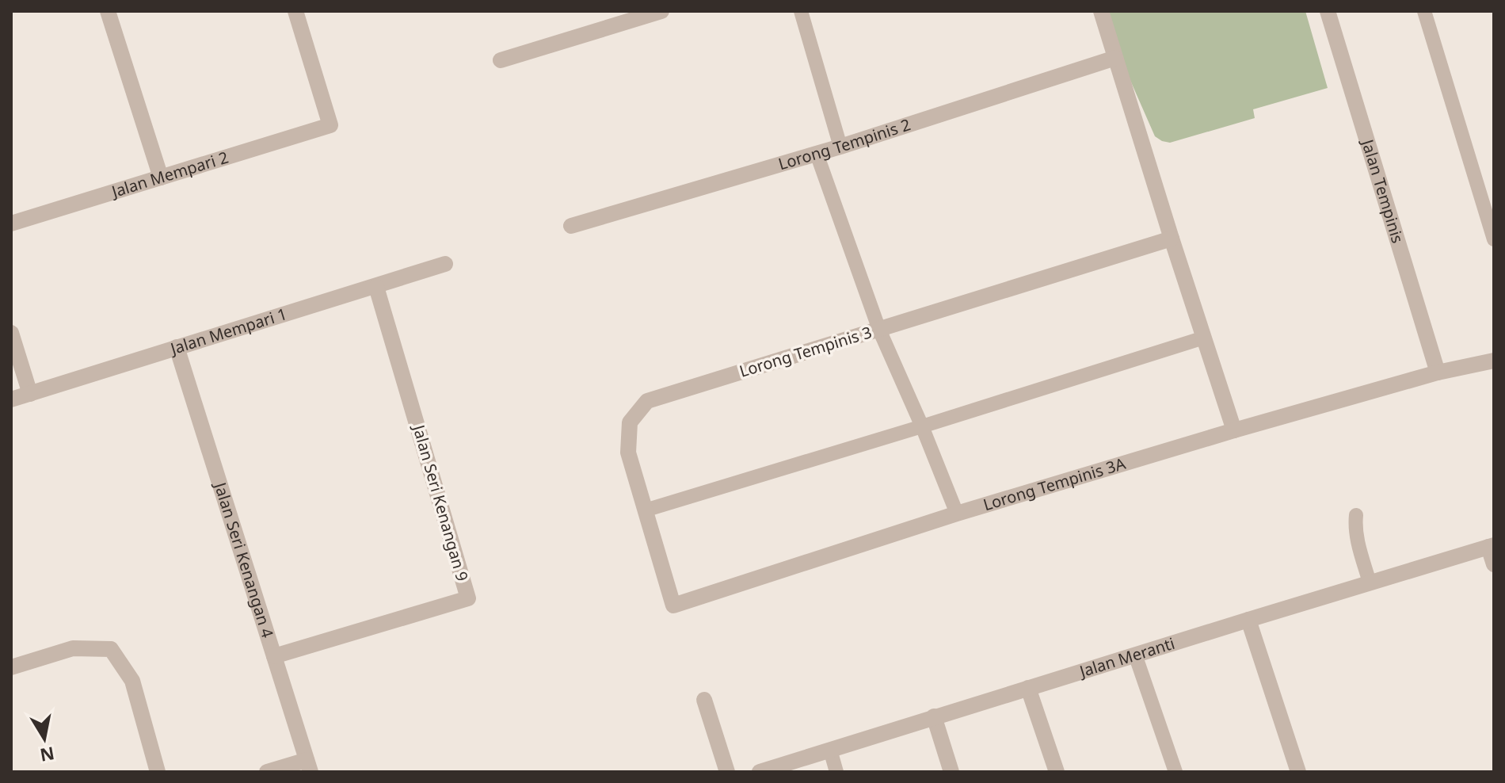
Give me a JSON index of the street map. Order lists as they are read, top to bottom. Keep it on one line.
{"streets":{"street":["Lorong Tempinis 2","Jalan Mempari 2","Jalan Tempinis","Jalan Mempari 1","Lorong Tempinis 3","Lorong Tempinis 3A","Jalan Seri Kenangan 9","Jalan Seri Kenangan 4","Jalan Meranti"]},"crossings":[["Jalan Tempinis","Lorong Tempinis 3A"],["Jalan Mempari 1","Jalan Seri Kenangan 9"],["Jalan Mempari 1","Jalan Seri Kenangan 4"],["Lorong Tempinis 3","Lorong Tempinis 3A"],["Jalan Seri Kenangan 9","Jalan Seri Kenangan 4"]],"north":"bottom"}
